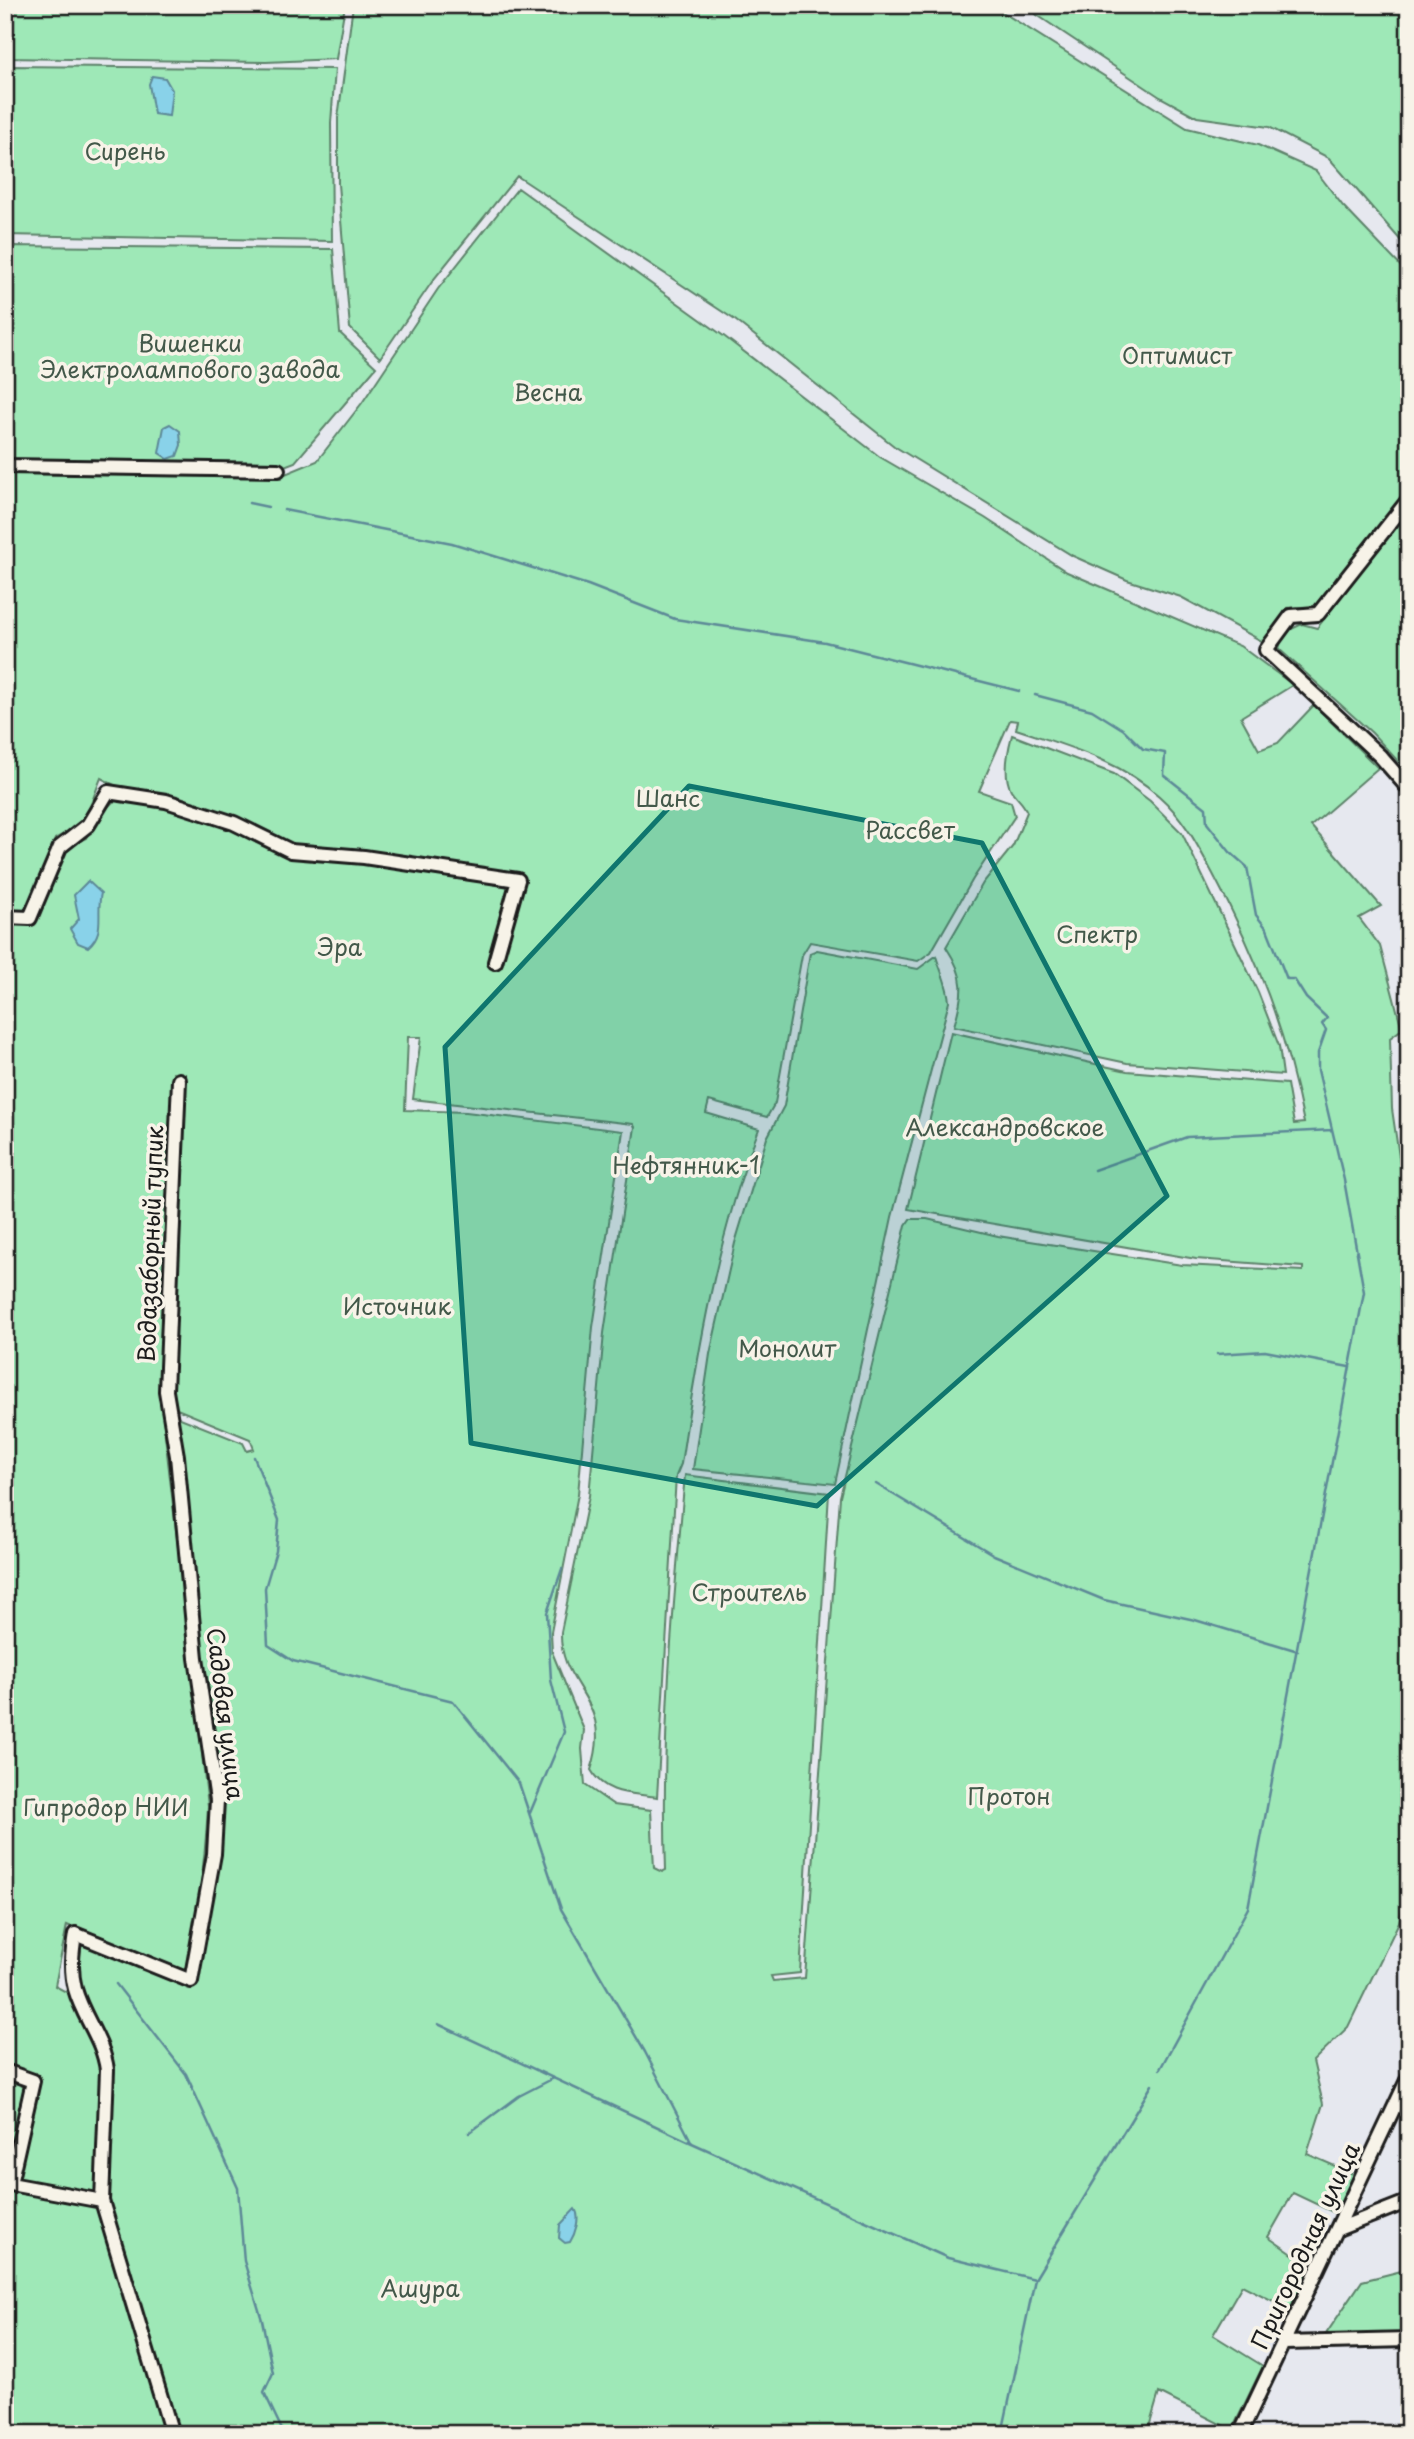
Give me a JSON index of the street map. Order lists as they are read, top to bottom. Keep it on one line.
{"streets":{"street":["Водазаборный тупик","Садовая улица","Пригородная улица"]},"crossings":[["Водазаборный тупик","Садовая улица"]],"parks":["Сирень","Вишенки Электролампового завода","Оптимист","Весна","Шанс","Рассвет","Спектр","Эра","Александровское","Нефтянник-1","Источник","Монолит","Строитель","Протон","Гипродор НИИ","Ашура"]}
